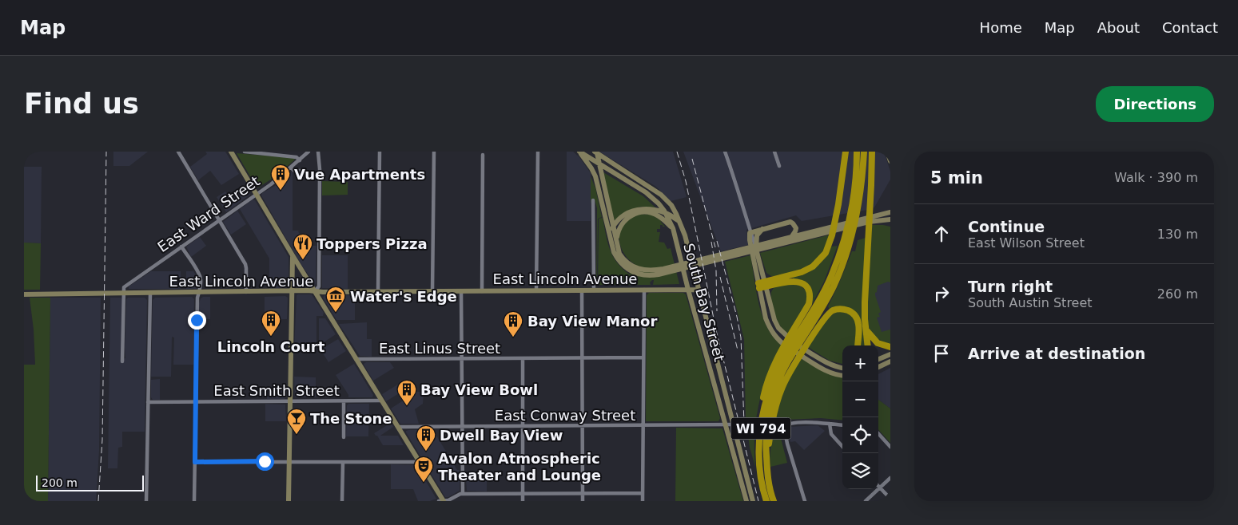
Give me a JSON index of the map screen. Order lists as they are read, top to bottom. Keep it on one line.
{"streets":{"highway":["WI 794"],"main road":["East Lincoln Avenue","South Bay Street"],"street":["East Ward Street","East Linus Street","East Smith Street","East Conway Street"]},"crossings":[["East Ward Street","East Lincoln Avenue"],["East Lincoln Avenue","South Bay Street"],["South Bay Street","East Conway Street"]],"places":{"building":["Vue Apartments","Lincoln Court","Bay View Manor","Bay View Bowl","Dwell Bay View"],"restaurant":["Toppers Pizza"],"museum":["Water's Edge"],"bar":["The Stone"],"theatre":["Avalon Atmospheric Theater and Lounge"]},"scale_bar":"200 m","page":{"header":"Map","nav":["Home","Map","About","Contact"],"buttons":"Directions","title":"Find us","heading":["5 min","Walk · 390 m"],"list":[["Continue","East Wilson Street","130 m"],["Turn right","South Austin Street","260 m"],"Arrive at destination"],"map_buttons":["+","−"],"scale":"200 m"}}
